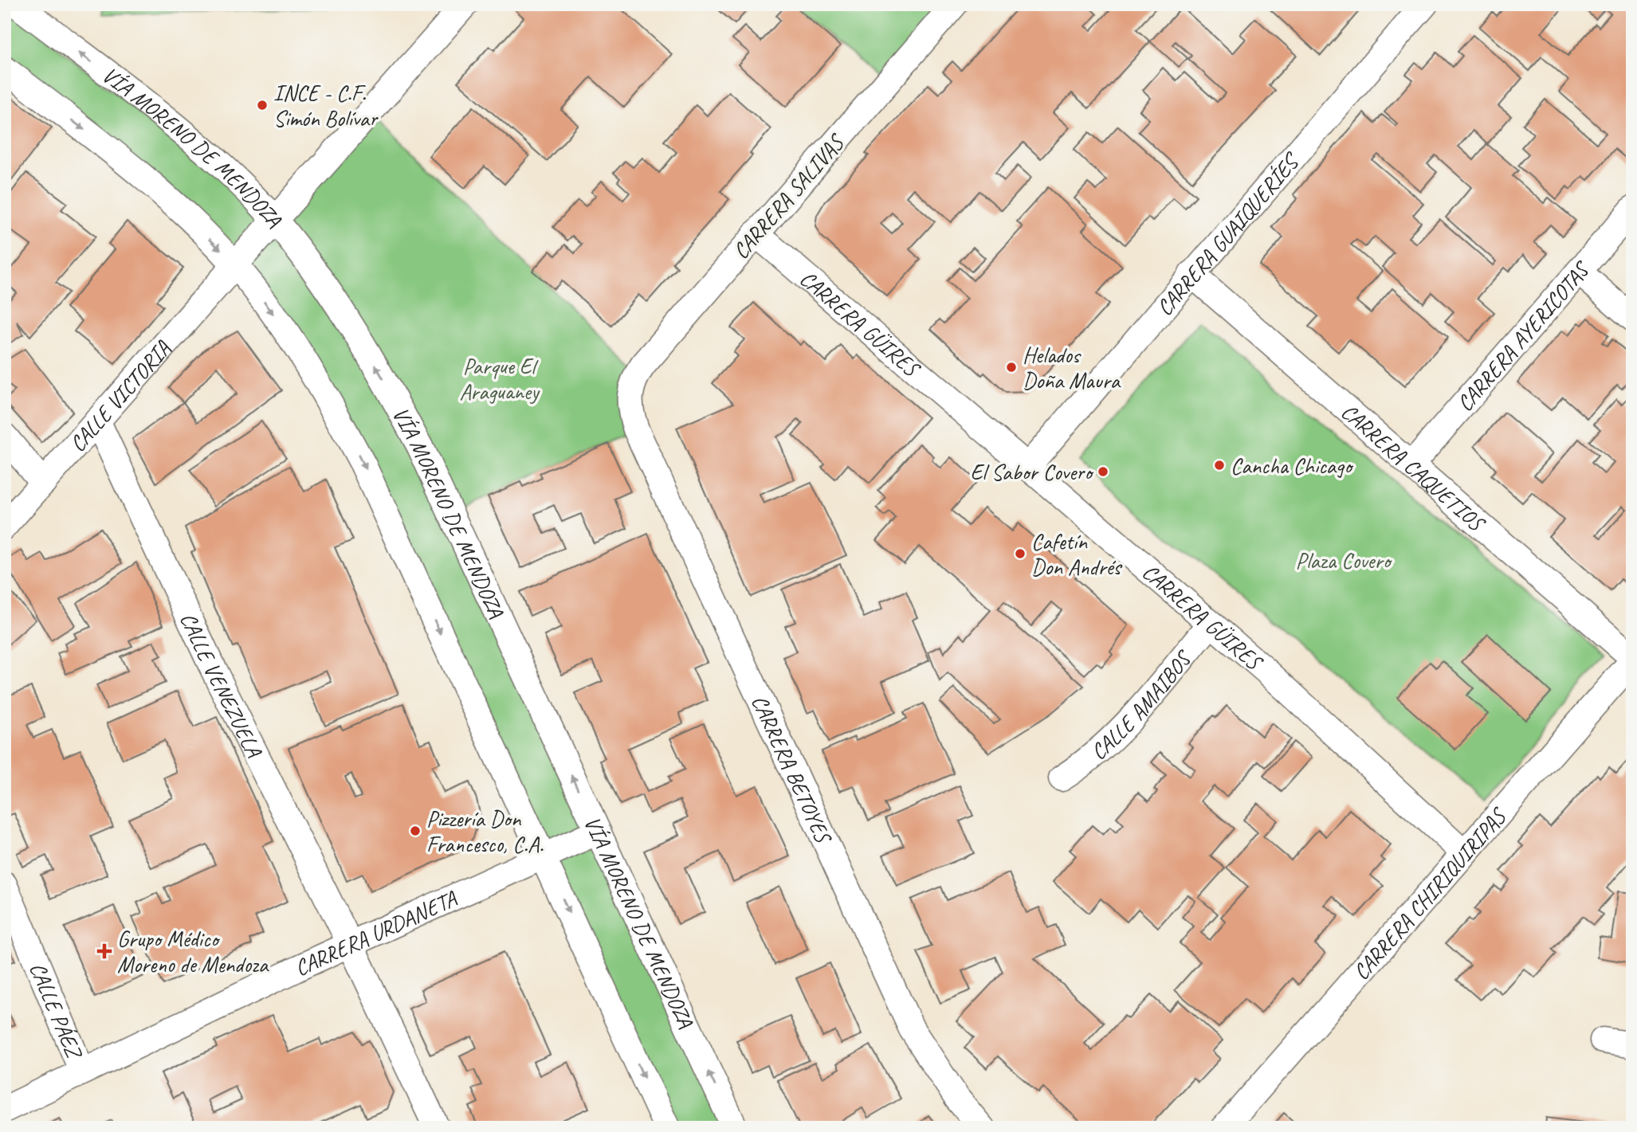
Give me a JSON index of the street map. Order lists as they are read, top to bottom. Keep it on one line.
{"streets":{"street":["VÍA MORENO DE MENDOZA","CARRERA SALIVAS","CARRERA GUAIQUERÍES","CARRERA GÜIRES","CARRERA AYERICOTAS","CALLE VICTORIA","CARRERA CAQUETIOS","CALLE VENEZUELA","CALLE AMAIBOS","CARRERA BETOYES","CARRERA CHIRIQUIRIPAS","CARRERA URDANETA","CALLE PÁEZ"]},"crossings":[["VÍA MORENO DE MENDOZA","CARRERA URDANETA"],["CARRERA SALIVAS","CARRERA GÜIRES"],["CARRERA SALIVAS","CARRERA BETOYES"],["CARRERA GUAIQUERÍES","CARRERA GÜIRES"],["CARRERA GUAIQUERÍES","CARRERA CAQUETIOS"],["CARRERA GÜIRES","CALLE AMAIBOS"],["CARRERA GÜIRES","CARRERA CHIRIQUIRIPAS"],["CARRERA AYERICOTAS","CARRERA CAQUETIOS"],["CALLE VICTORIA","CALLE VENEZUELA"],["CARRERA CAQUETIOS","CARRERA CHIRIQUIRIPAS"],["CALLE VENEZUELA","CARRERA URDANETA"],["CARRERA URDANETA","CALLE PÁEZ"]],"parks":["Parque El Araguaney","Plaza Covero"],"places":{"other":["INCE - C.F. Simón Bolívar","Helados Doña Maura","Cancha Chicago","El Sabor Covero","Cafetín Don Andrés","Pizzería Don Francesco, C.A."],"health":["Grupo Médico Moreno de Mendoza"]}}
